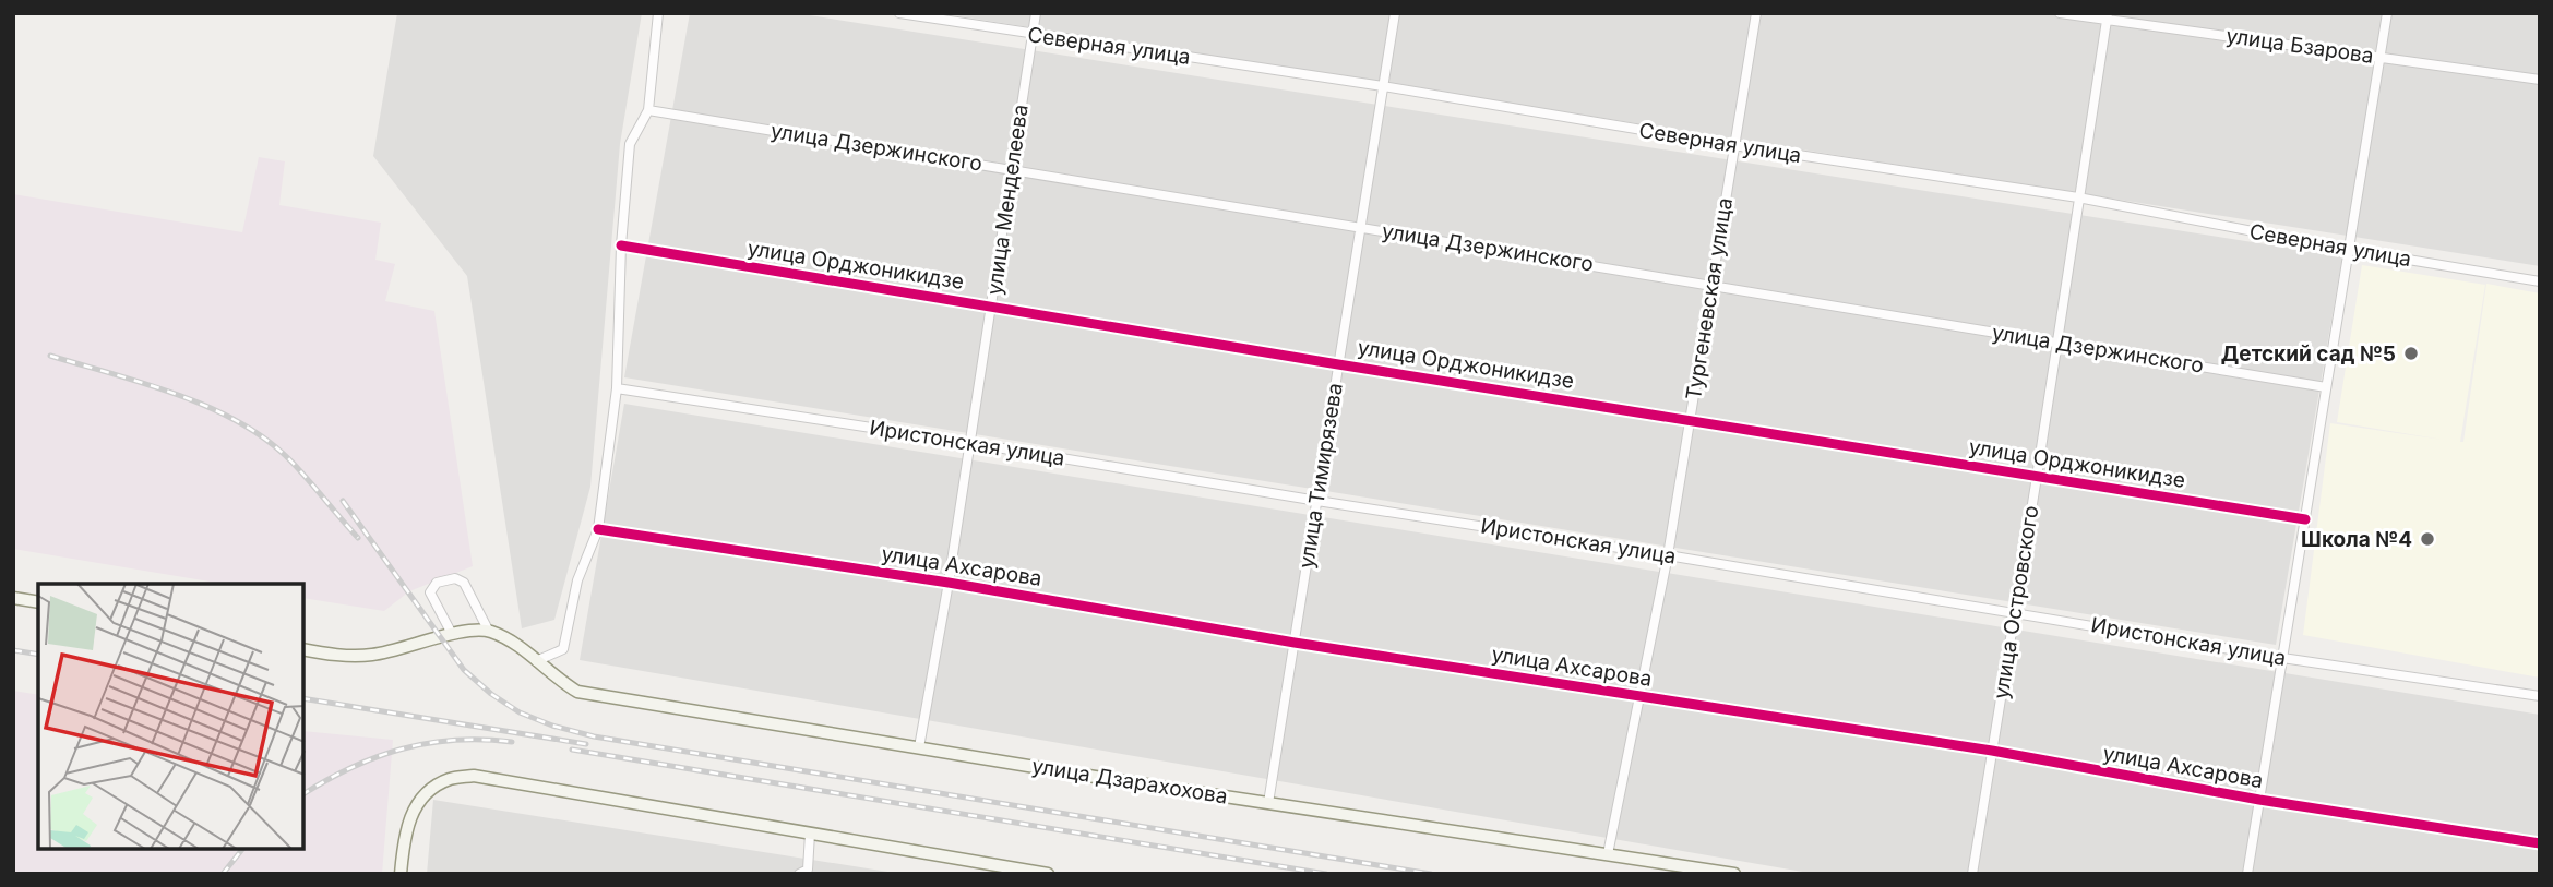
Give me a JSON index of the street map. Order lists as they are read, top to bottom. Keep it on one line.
{"streets":{"street":["Северная улица","улица Бзарова","улица Дзержинского","улица Менделеева","улица Орджоникидзе","Тургеневская улица","Иристонская улица","улица Тимирязева","улица Ахсарова","улица Островского","улица Дзарахохова"]},"crossings":[["Северная улица","улица Менделеева"],["Северная улица","Тургеневская улица"],["Северная улица","улица Тимирязева"],["Северная улица","улица Островского"],["улица Бзарова","улица Островского"],["улица Дзержинского","улица Менделеева"],["улица Дзержинского","Тургеневская улица"],["улица Дзержинского","улица Тимирязева"],["улица Дзержинского","улица Островского"],["улица Менделеева","улица Орджоникидзе"],["улица Менделеева","Иристонская улица"],["улица Менделеева","улица Ахсарова"],["улица Менделеева","улица Дзарахохова"],["улица Орджоникидзе","Тургеневская улица"],["улица Орджоникидзе","улица Тимирязева"],["улица Орджоникидзе","улица Островского"],["Тургеневская улица","Иристонская улица"],["Тургеневская улица","улица Ахсарова"],["Тургеневская улица","улица Дзарахохова"],["Иристонская улица","улица Тимирязева"],["Иристонская улица","улица Островского"],["улица Тимирязева","улица Ахсарова"],["улица Тимирязева","улица Дзарахохова"],["улица Ахсарова","улица Островского"]],"places":["Детский сад №5","Школа №4"]}
